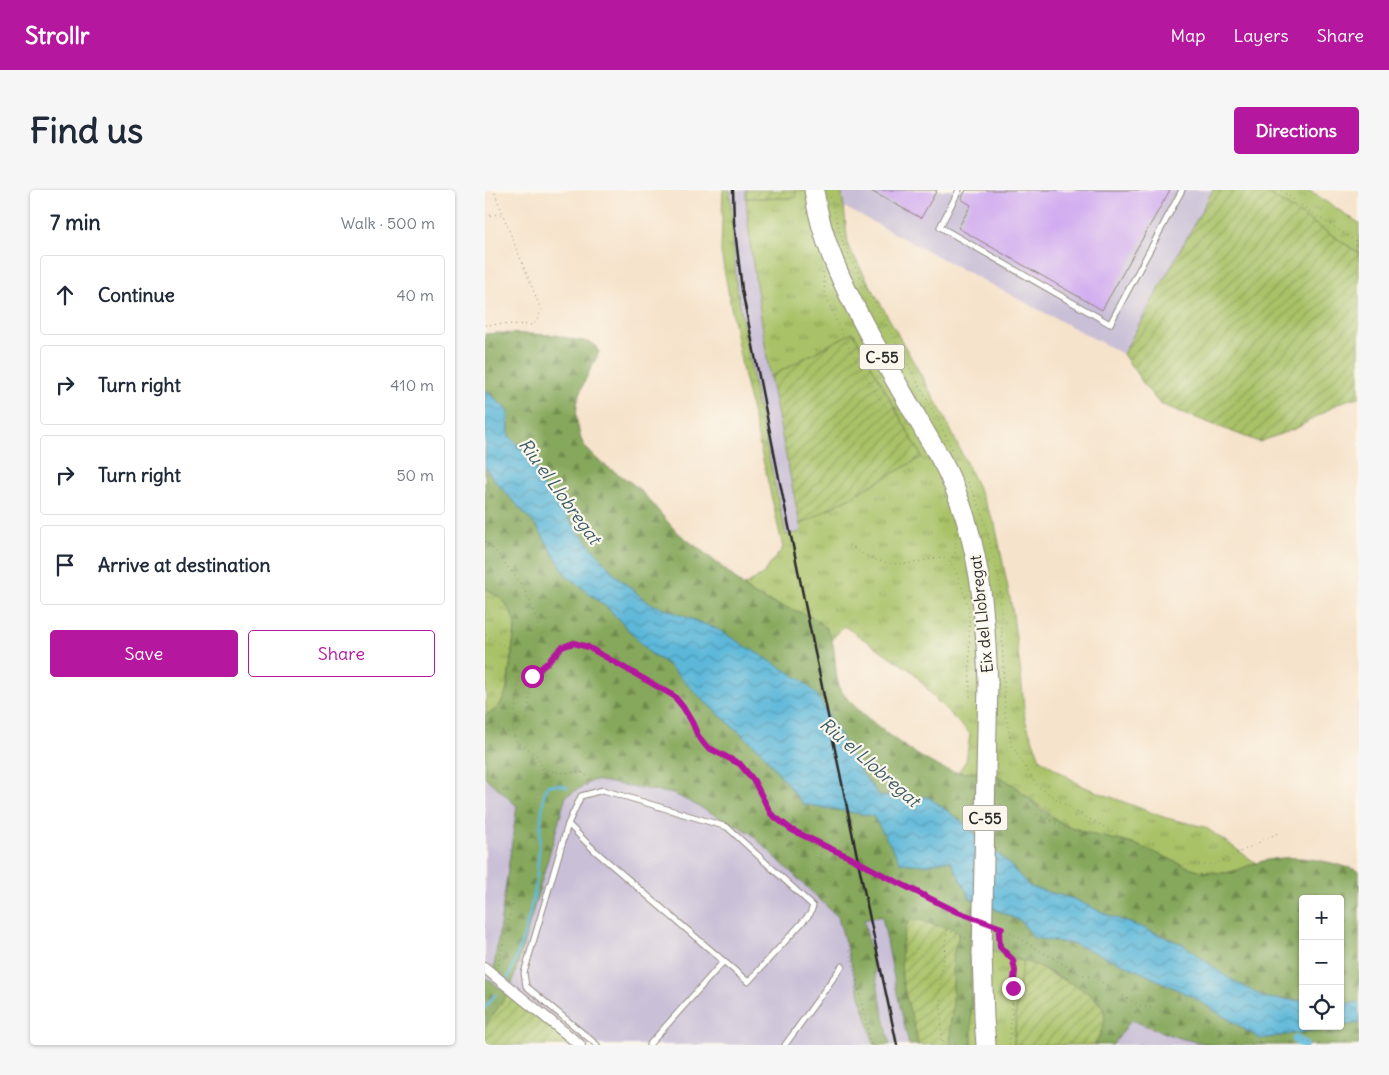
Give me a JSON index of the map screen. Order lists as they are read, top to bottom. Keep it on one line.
{"streets":{"highway":["C-55","Eix del Llobregat"]},"water":["Riu el Llobregat"],"page":{"header":"Strollr","nav":["Map","Layers","Share"],"buttons":["Directions",["Save","Share"]],"title":"Find us","heading":["7 min","Walk · 500 m"],"list":[["Continue","40 m"],["Turn right","410 m"],["Turn right","50 m"],"Arrive at destination"],"map_buttons":["+","−"]}}
